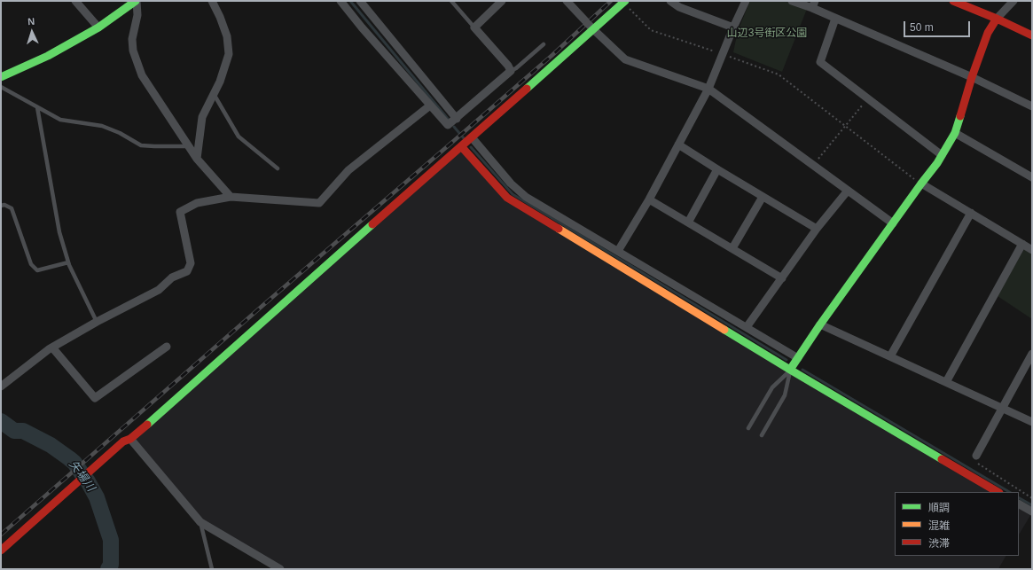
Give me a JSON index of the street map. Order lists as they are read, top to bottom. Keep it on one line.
{"water":["矢場川"],"parks":["山辺3号街区公園"],"legend":["順調","混雑","渋滞"],"scale_bar":"50 m","north":"top"}
